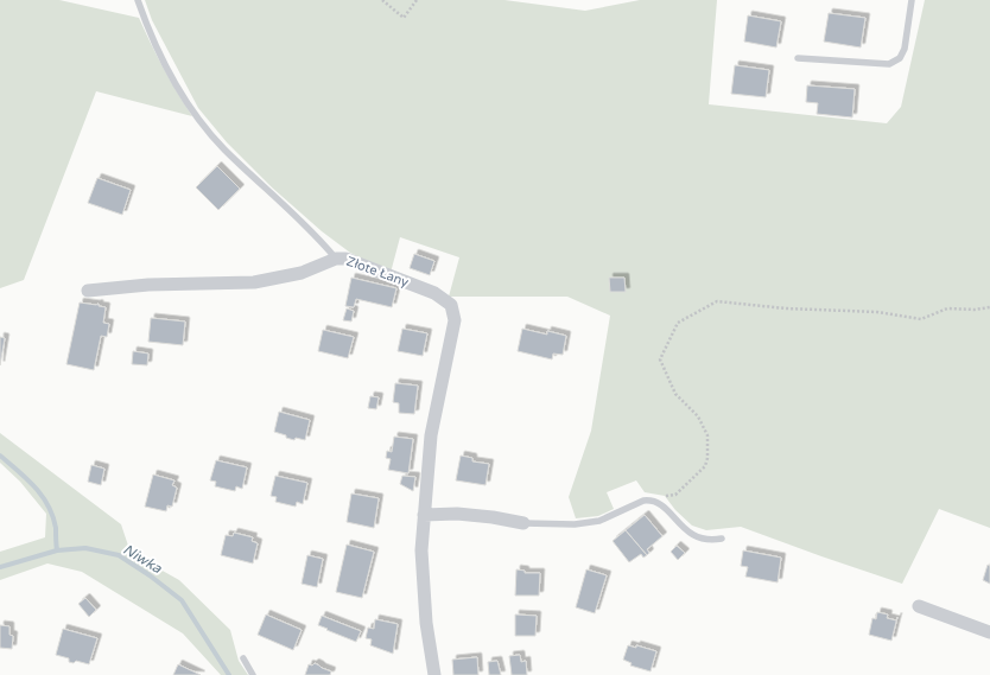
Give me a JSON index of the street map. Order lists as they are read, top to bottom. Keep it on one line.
{"streets":{"street":["Złote Łany"]},"water":["Niwka"]}
